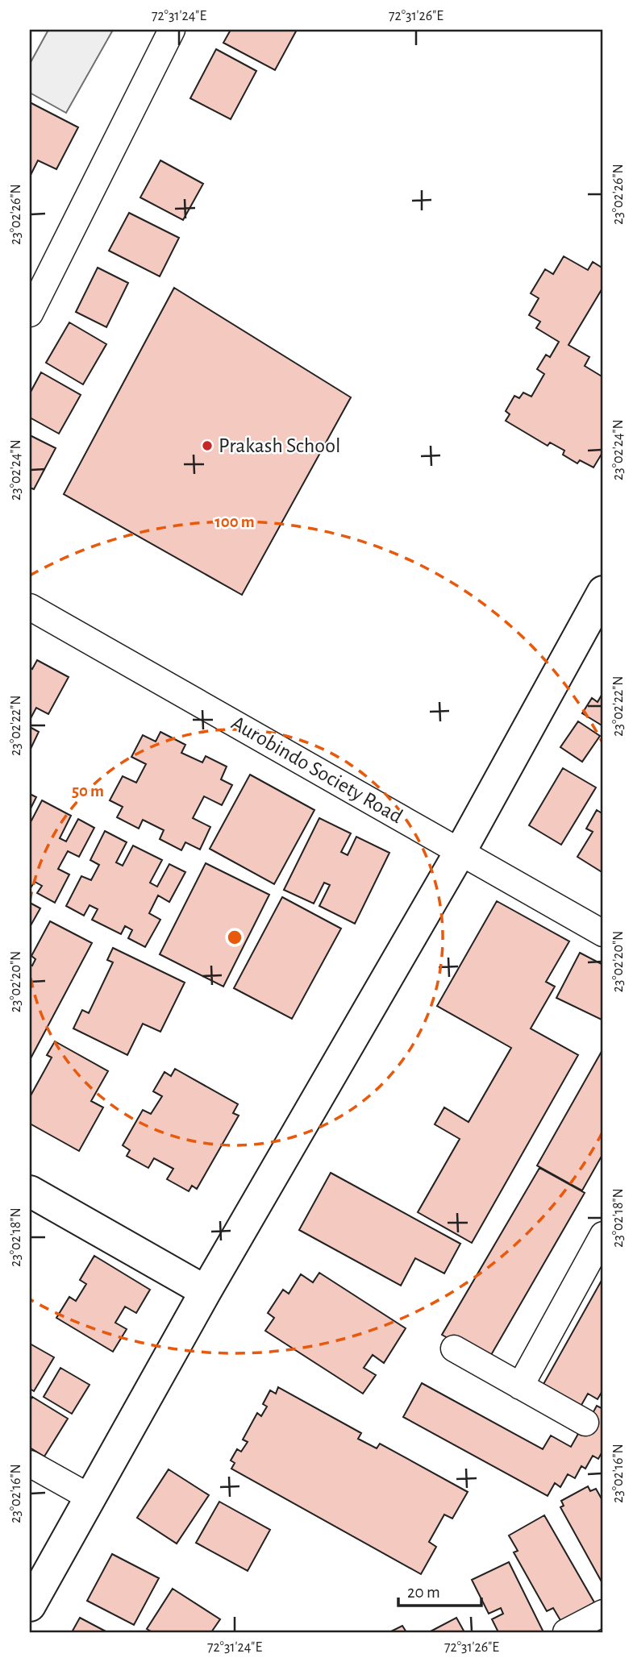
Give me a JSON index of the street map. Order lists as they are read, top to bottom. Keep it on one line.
{"streets":{"street":["Aurobindo Society Road"]},"places":["Prakash School"],"scale_bar":"20 m","coordinates":["72°31'24\"E","72°31'26\"E","23°02'26\"N","23°02'24\"N","23°02'22\"N","23°02'20\"N","23°02'18\"N","23°02'16\"N"],"rings":["100 m","50 m"]}
